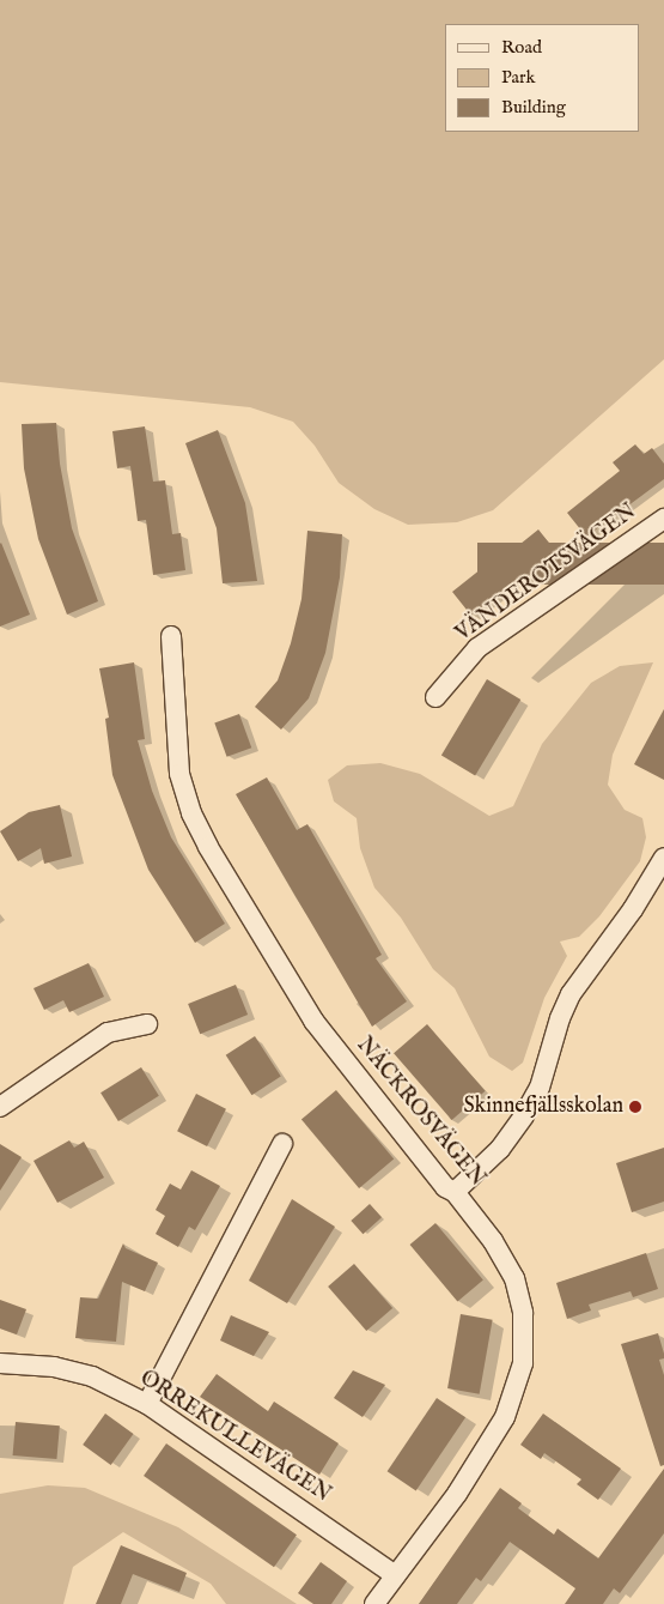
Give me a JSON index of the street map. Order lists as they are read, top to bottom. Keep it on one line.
{"streets":{"street":["VÄNDEROTSVÄGEN","NÄCKROSVÄGEN","ORREKULLEVÄGEN"]},"crossings":[["NÄCKROSVÄGEN","ORREKULLEVÄGEN"]],"places":["Skinnefjällsskolan"],"legend":["Road","Park","Building"]}
